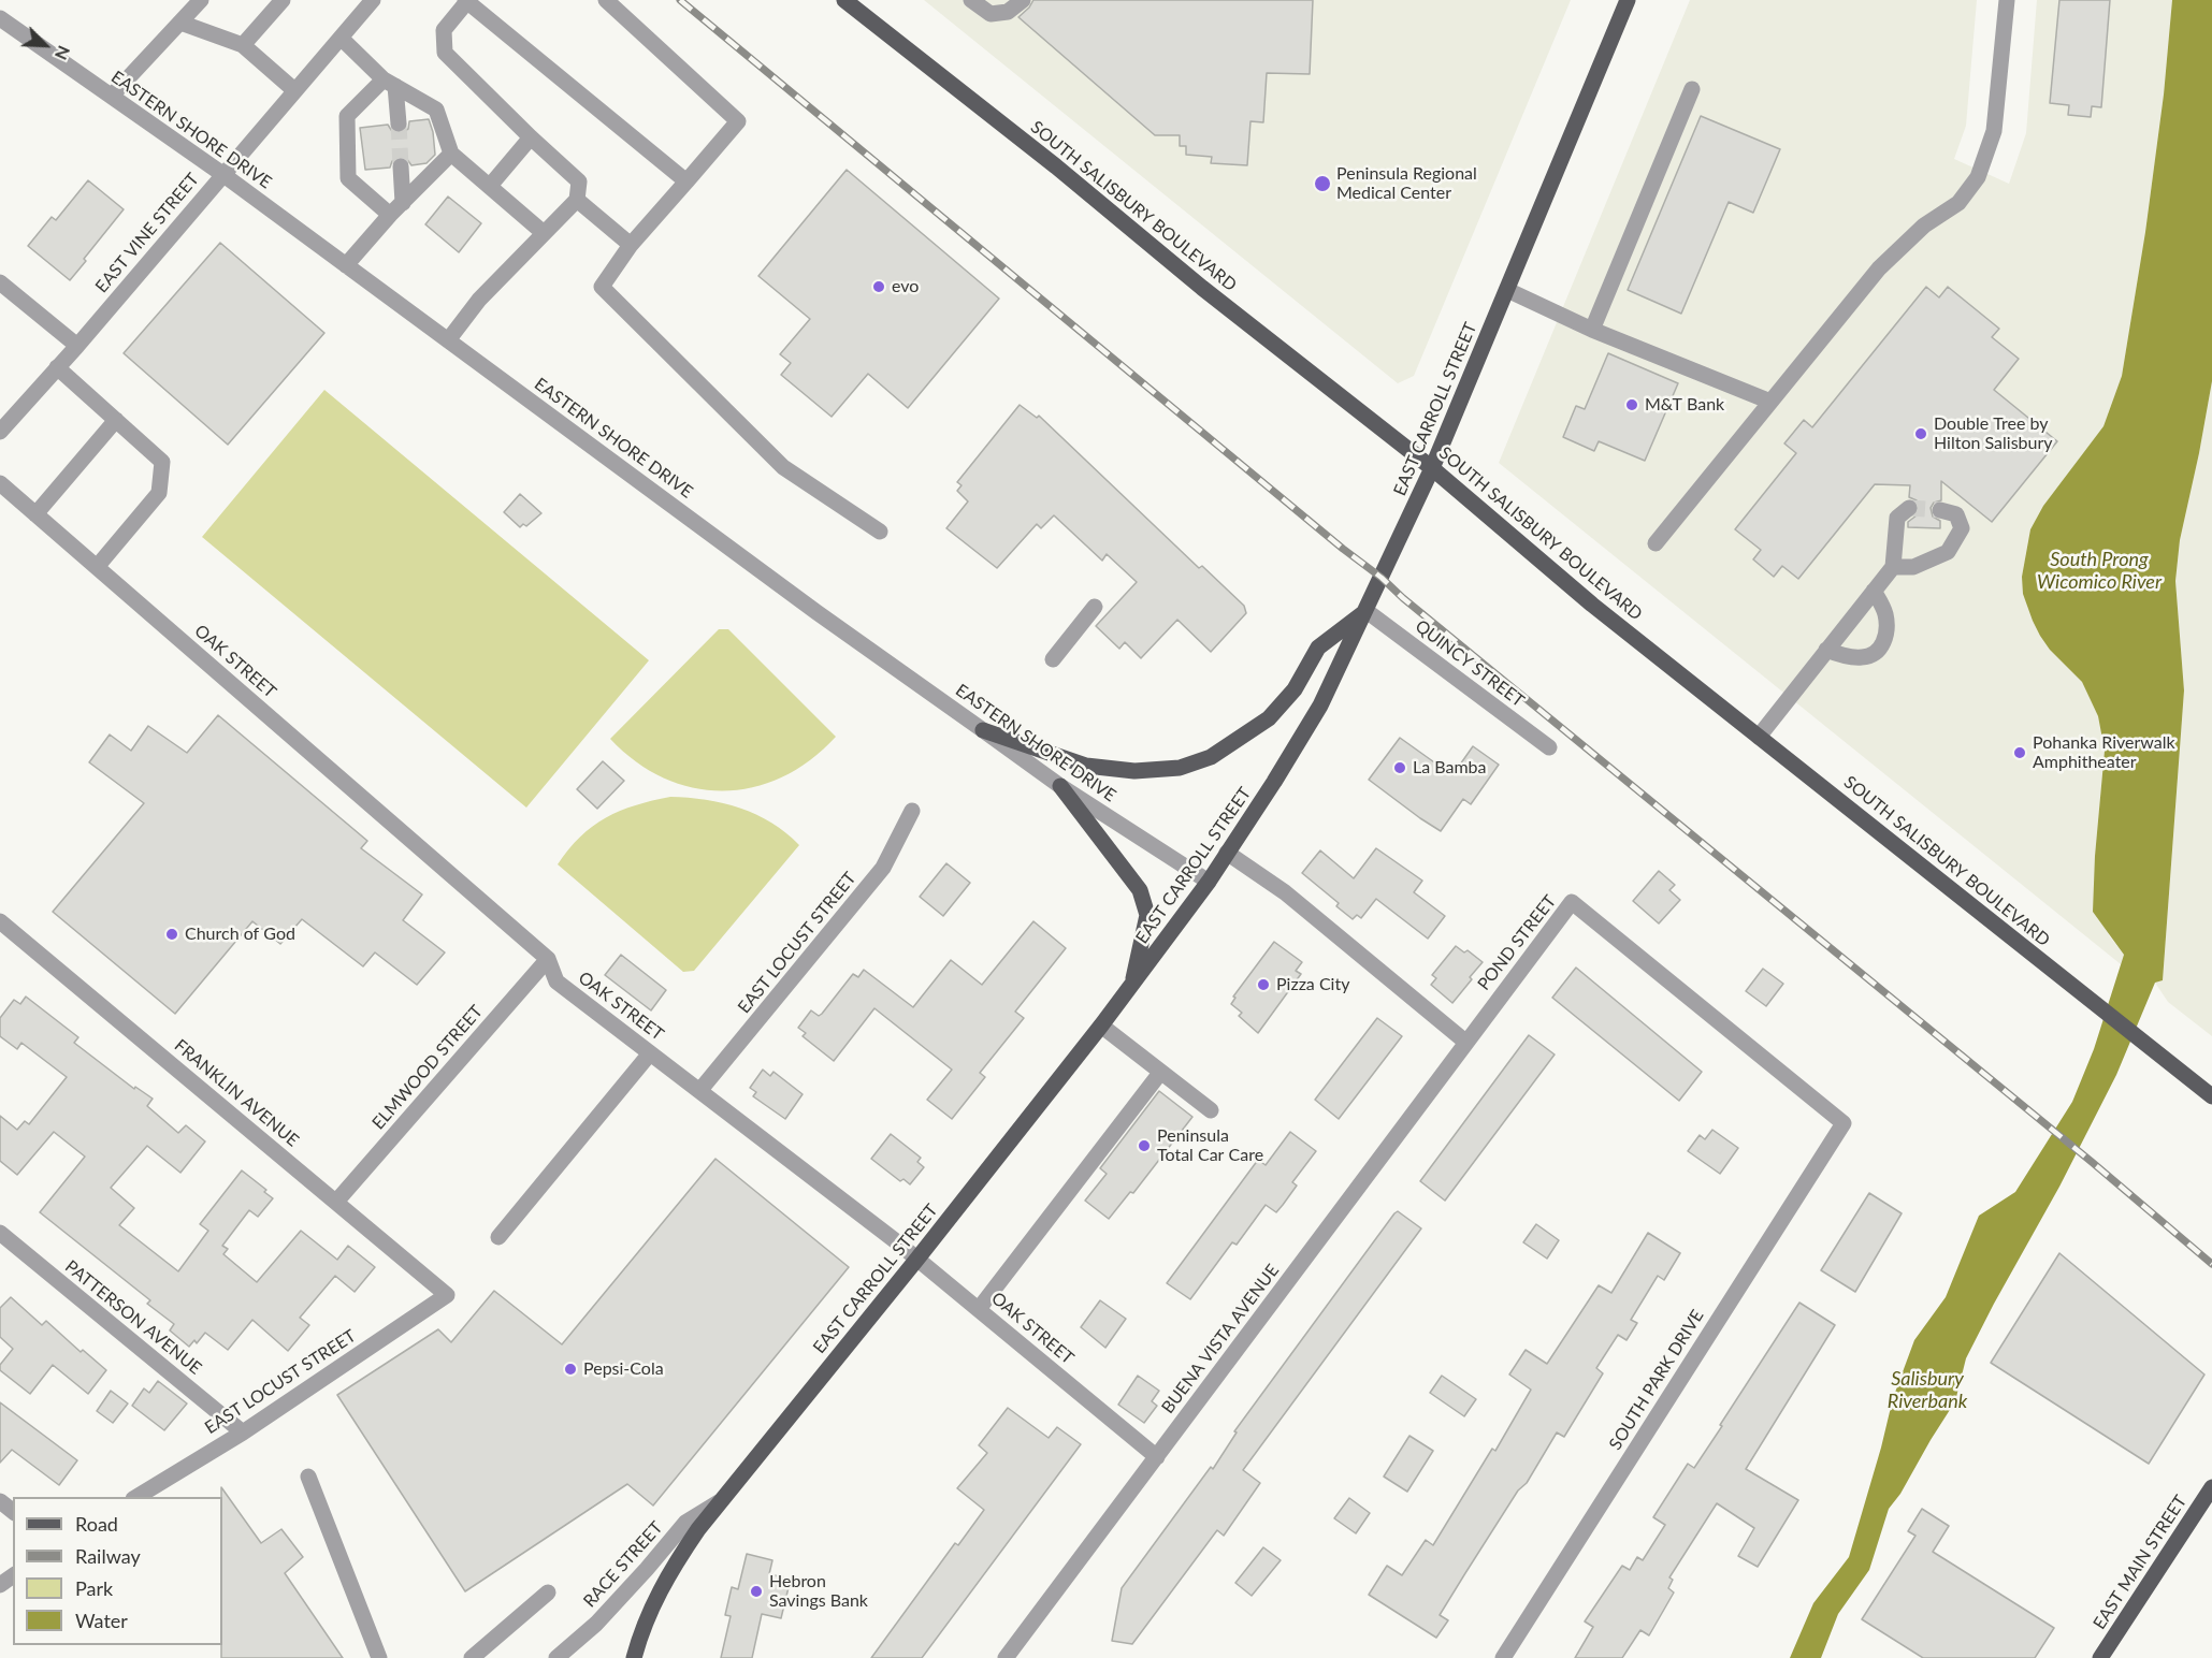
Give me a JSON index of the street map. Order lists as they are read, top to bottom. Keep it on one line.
{"streets":{"main road":["SOUTH SALISBURY BOULEVARD","EAST CARROLL STREET","EAST MAIN STREET"],"street":["EASTERN SHORE DRIVE","EAST VINE STREET","OAK STREET","QUINCY STREET","EAST LOCUST STREET","POND STREET","ELMWOOD STREET","FRANKLIN AVENUE","PATTERSON AVENUE","BUENA VISTA AVENUE","SOUTH PARK DRIVE","RACE STREET"]},"crossings":[["EASTERN SHORE DRIVE","EAST VINE STREET"],["EASTERN SHORE DRIVE","EAST CARROLL STREET"],["SOUTH SALISBURY BOULEVARD","EAST CARROLL STREET"],["EAST CARROLL STREET","OAK STREET"],["EAST CARROLL STREET","QUINCY STREET"],["EAST CARROLL STREET","RACE STREET"],["OAK STREET","EAST LOCUST STREET"],["OAK STREET","ELMWOOD STREET"],["OAK STREET","BUENA VISTA AVENUE"],["EAST LOCUST STREET","FRANKLIN AVENUE"],["EAST LOCUST STREET","PATTERSON AVENUE"],["POND STREET","BUENA VISTA AVENUE"],["POND STREET","SOUTH PARK DRIVE"],["ELMWOOD STREET","FRANKLIN AVENUE"]],"water":["South Prong Wicomico River","Salisbury Riverbank"],"places":["Peninsula Regional Medical Center","evo","M&T Bank","Double Tree by Hilton Salisbury","Pohanka Riverwalk Amphitheater","La Bamba","Church of God","Pizza City","Peninsula Total Car Care","Pepsi-Cola","Hebron Savings Bank"],"legend":["Road","Railway","Park","Water"],"north":"bottom right"}
